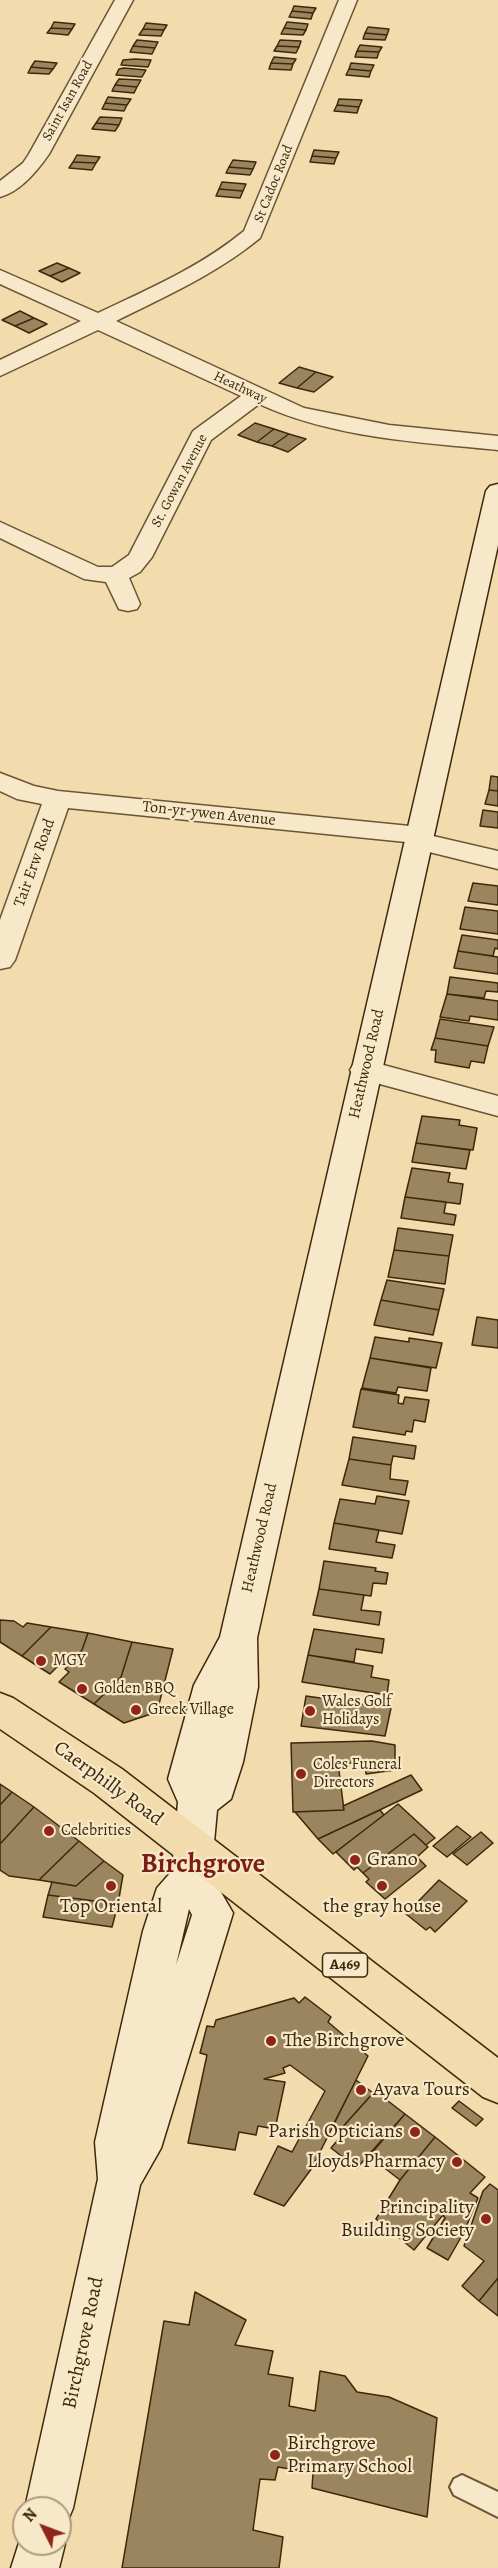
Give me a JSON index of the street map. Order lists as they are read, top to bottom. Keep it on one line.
{"streets":{"main road":["Caerphilly Road","A469"],"street":["Saint Isan Road","St Cadoc Road","Heathway","St. Gowan Avenue","Ton-yr-ywen Avenue","Tair Erw Road","Heathwood Road","Birchgrove Road"]},"crossings":[["St Cadoc Road","Heathway"],["Heathway","St. Gowan Avenue"],["Ton-yr-ywen Avenue","Tair Erw Road"],["Ton-yr-ywen Avenue","Heathwood Road"],["Heathwood Road","Caerphilly Road"],["Heathwood Road","Birchgrove Road"],["Caerphilly Road","Birchgrove Road"]],"districts":["Birchgrove"],"places":["MGY","Golden BBQ","Greek Village","Wales Golf Holidays","Coles Funeral Directors","Celebrities","Grano","Top Oriental","the gray house","The Birchgrove","Ayava Tours","Parish Opticians","Lloyds Pharmacy","Principality Building Society","Birchgrove Primary School"],"north":"top left"}
